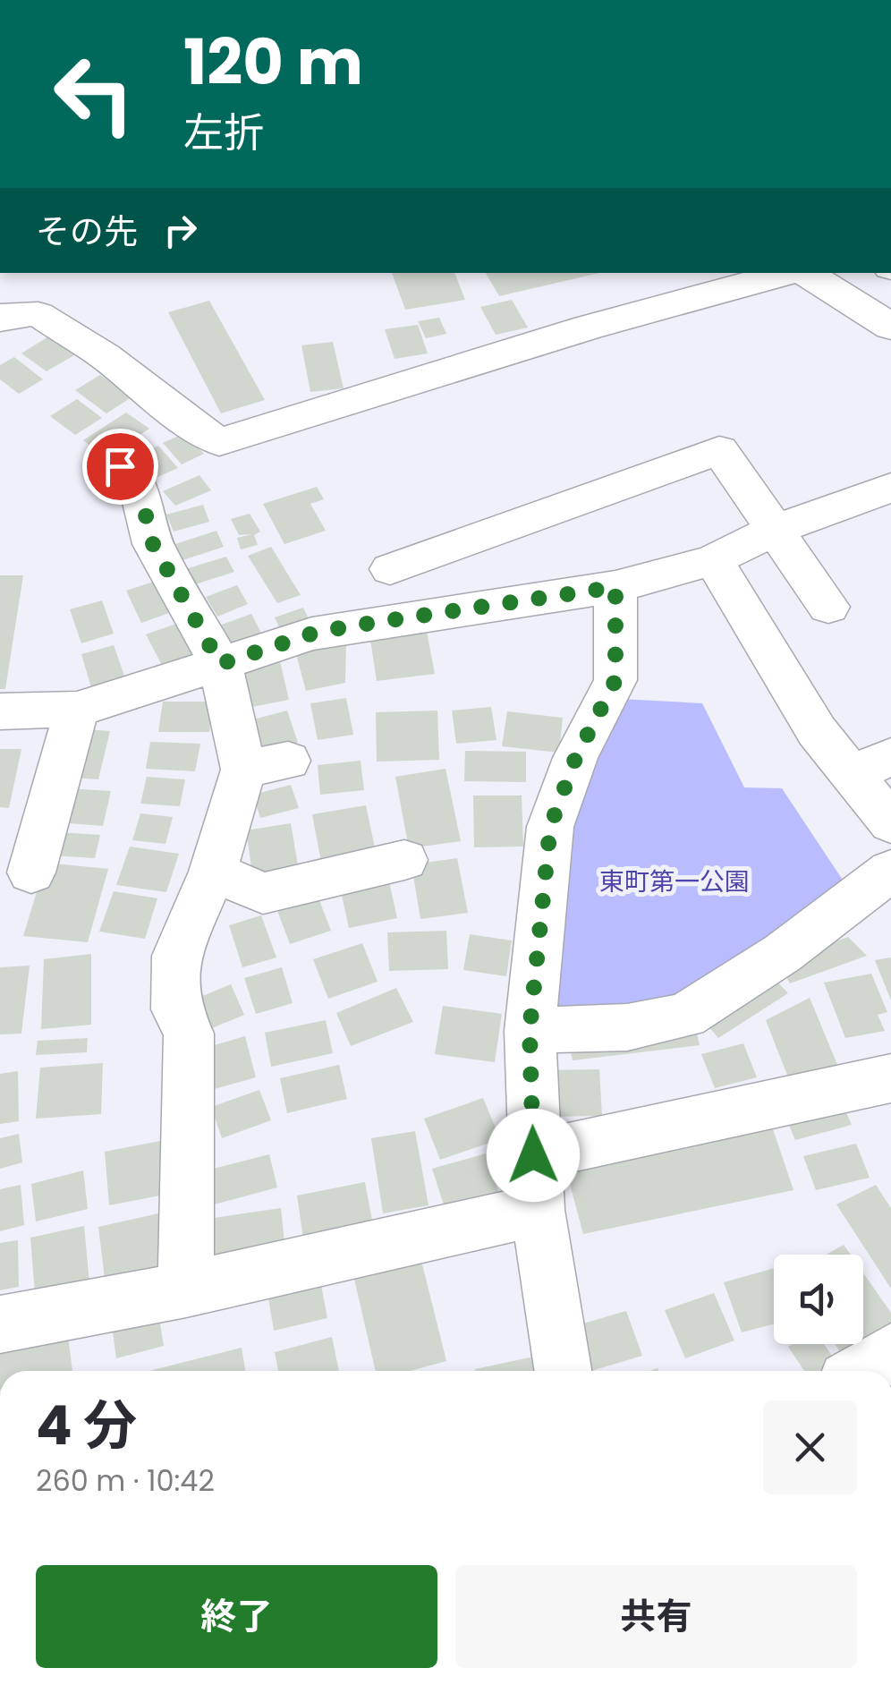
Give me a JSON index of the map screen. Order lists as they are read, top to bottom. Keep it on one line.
{"parks":["東町第一公園"],"page":{"turn":["120 m","左折"],"then":"その先","heading":["4 分","260 m · 10:42"],"buttons":["終了","共有"]}}
